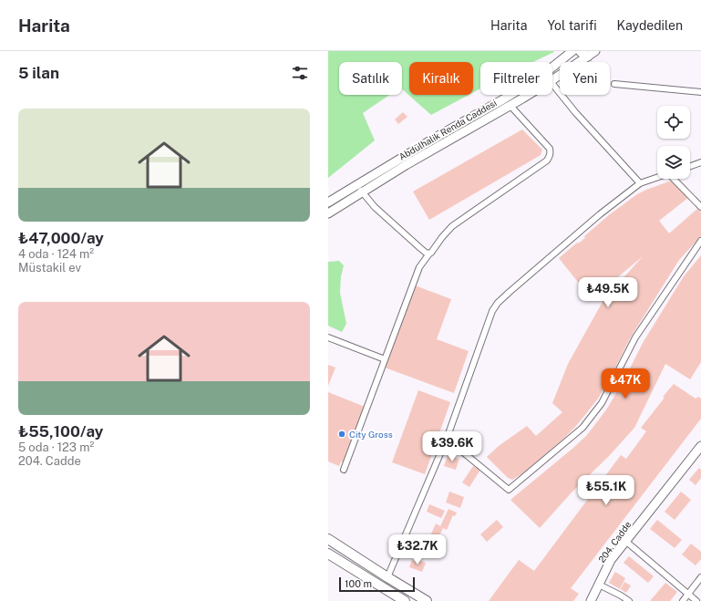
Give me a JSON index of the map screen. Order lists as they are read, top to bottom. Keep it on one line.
{"streets":{"main road":["Abdülhalik Renda Caddesi","204. Cadde"]},"places":["City Gross"],"scale_bar":"100 m","page":{"header":"Harita","nav":["Harita","Yol tarifi","Kaydedilen"],"heading":"5 ilan","chip":["Satılık","Kiralık","Filtreler","Yeni"],"list":[{"name":"₺47,000/ay","note":"4 oda · 124 m² · Müstakil ev"},{"name":"₺55,100/ay","note":"5 oda · 123 m² · 204. Cadde"}],"price":["₺49.5K","₺47K","₺39.6K","₺55.1K","₺32.7K"],"scale":"100 m"}}
